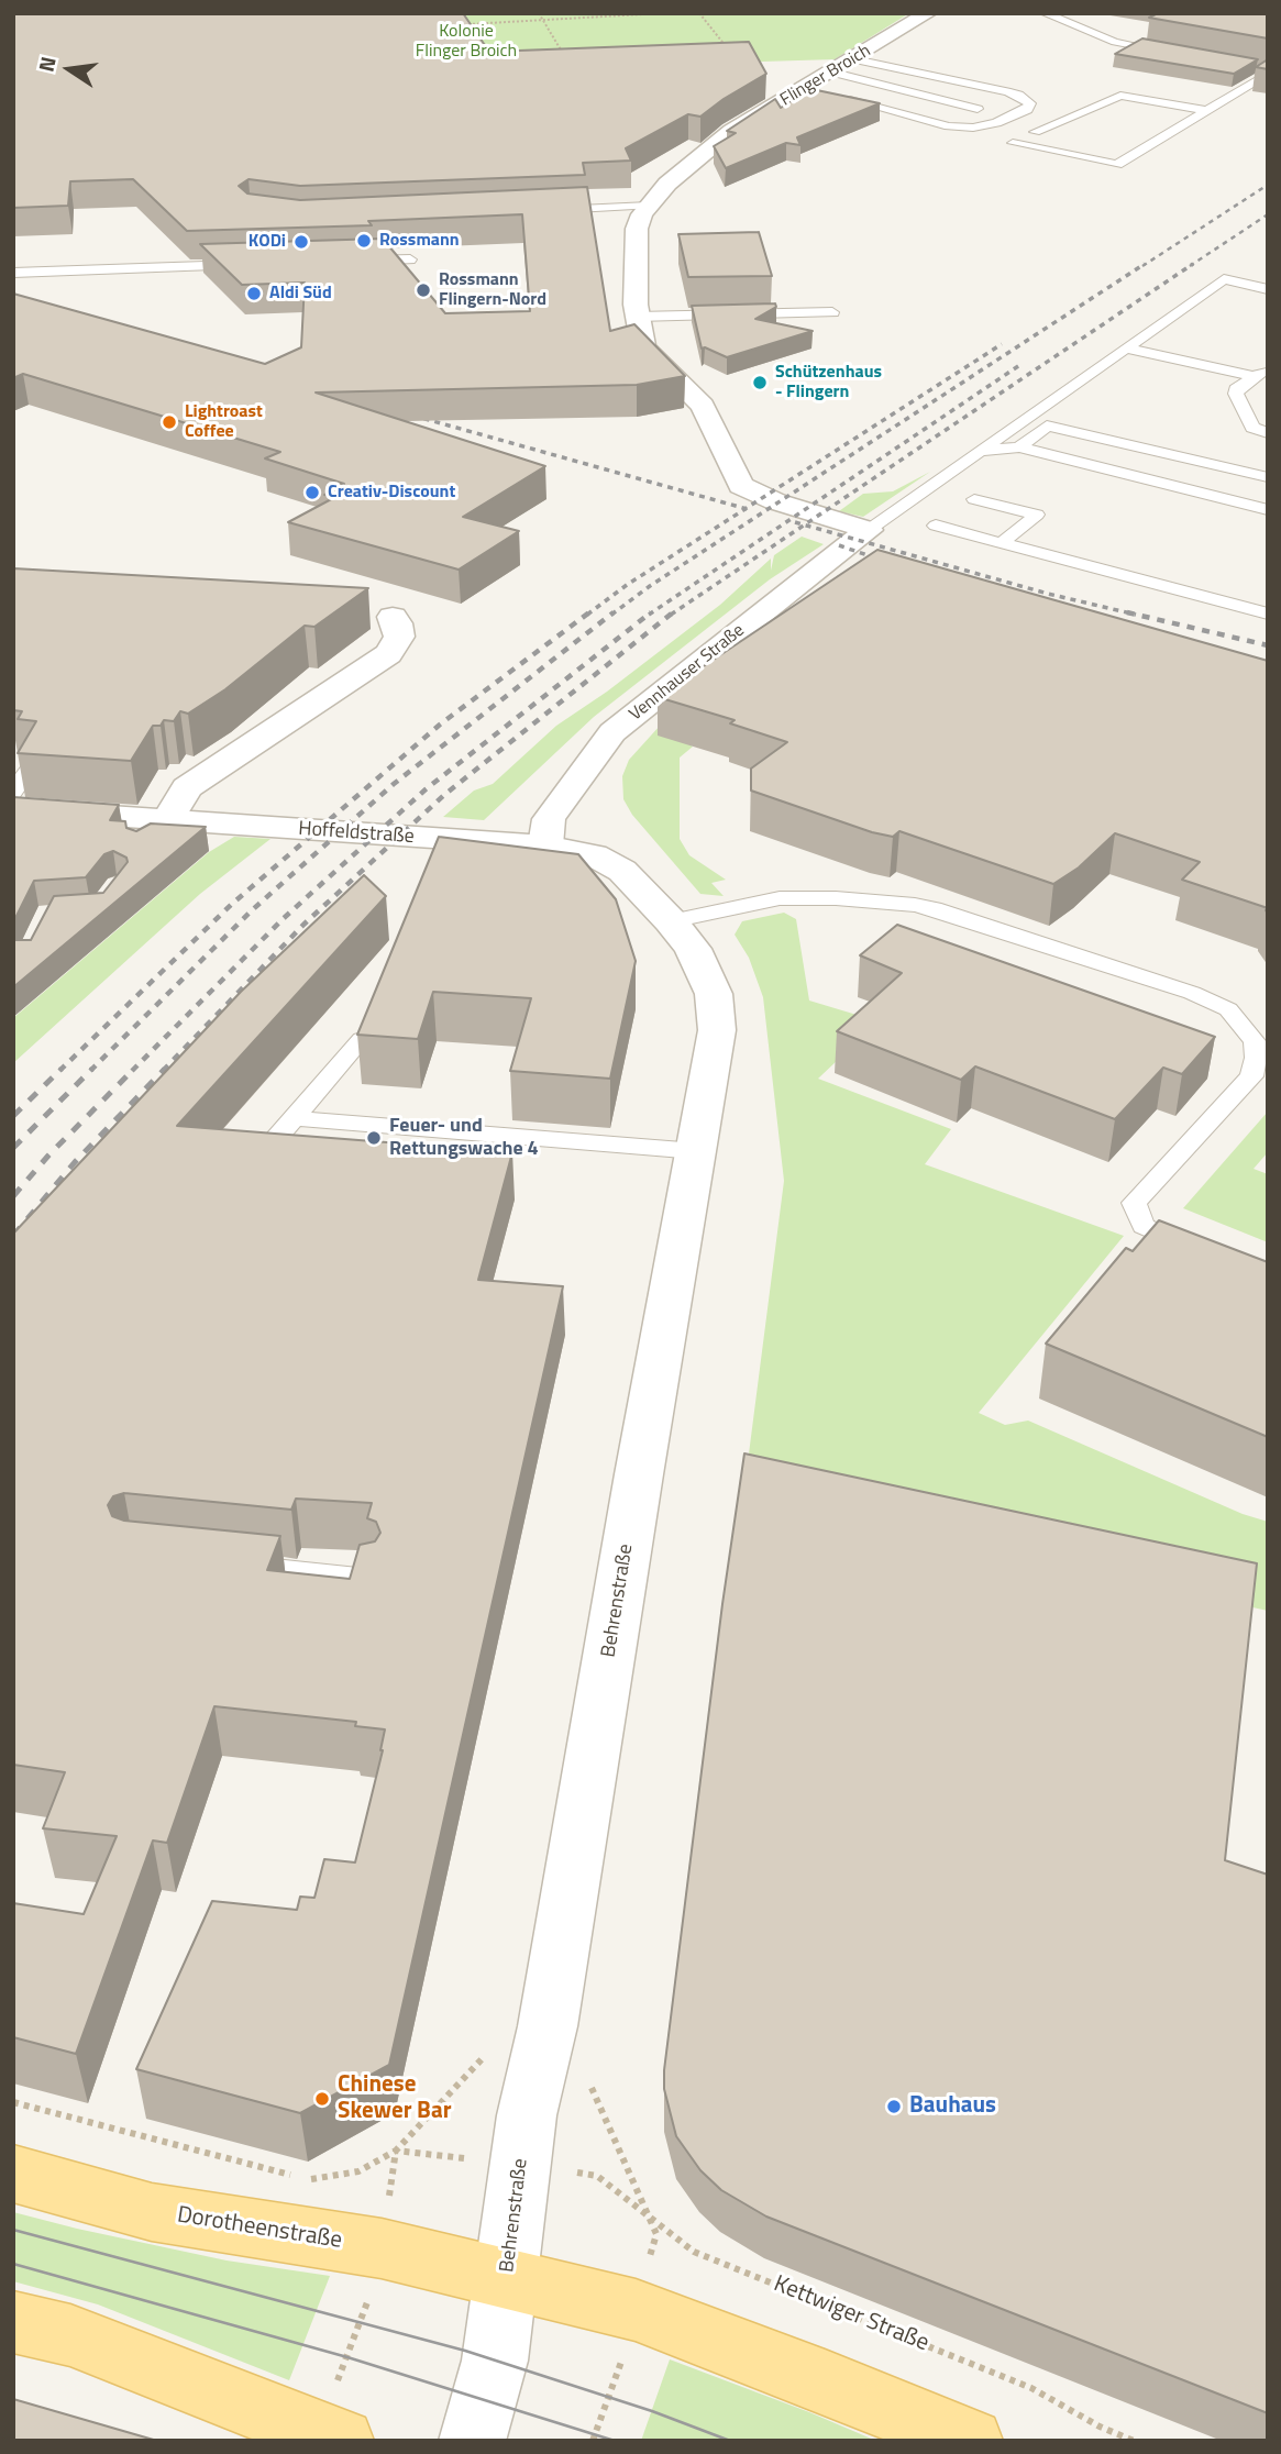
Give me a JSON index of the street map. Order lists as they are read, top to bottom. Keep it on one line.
{"streets":{"main road":["Dorotheenstraße"],"street":["Flinger Broich","Vennhauser Straße","Hoffeldstraße","Behrenstraße"],"path":["Kettwiger Straße"]},"crossings":[["Flinger Broich","Vennhauser Straße"],["Vennhauser Straße","Hoffeldstraße"],["Vennhauser Straße","Behrenstraße"],["Hoffeldstraße","Behrenstraße"],["Behrenstraße","Dorotheenstraße"]],"parks":["Kolonie Flinger Broich"],"places":["Rossmann","KODi","Rossmann Flingern-Nord","Aldi Süd","Schützenhaus - Flingern","Lightroast Coffee","Creativ-Discount","Feuer- und Rettungswache 4","Chinese Skewer Bar","Bauhaus"],"north":"left"}
